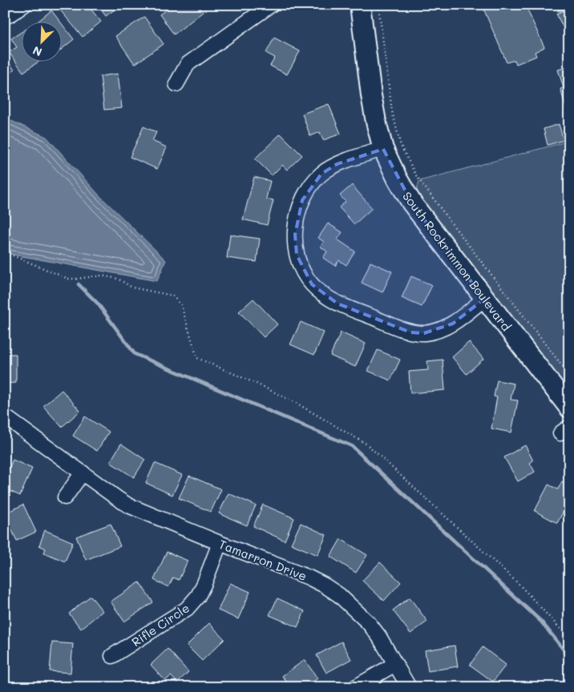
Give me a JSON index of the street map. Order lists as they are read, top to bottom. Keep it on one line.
{"streets":{"main road":["South Rockrimmon Boulevard"],"street":["Tamarron Drive","Rifle Circle"]},"crossings":[["Tamarron Drive","Rifle Circle"]],"north":"bottom left"}
